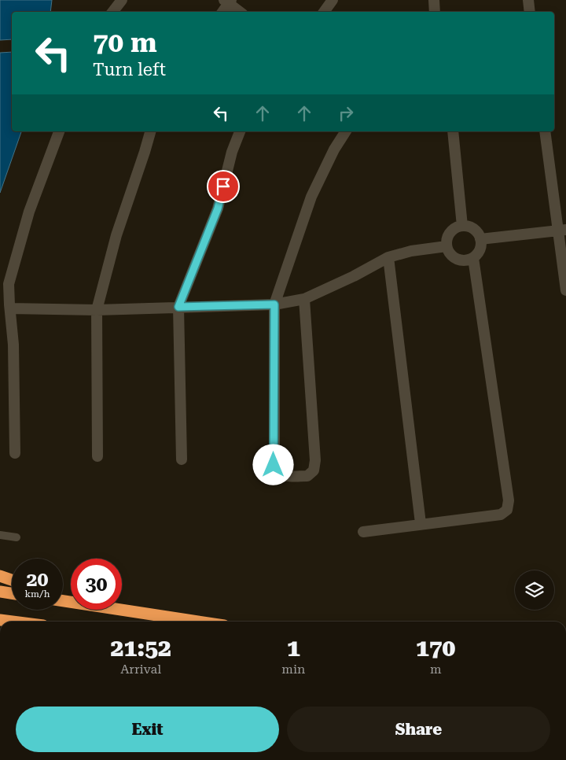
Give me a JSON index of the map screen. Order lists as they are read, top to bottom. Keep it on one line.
{"page":{"turn":["70 m","Turn left"],"speed":"20 km/h","limit":"30","eta":["21:52","Arrival","1","min","170","m"],"buttons":["Exit","Share"]}}
